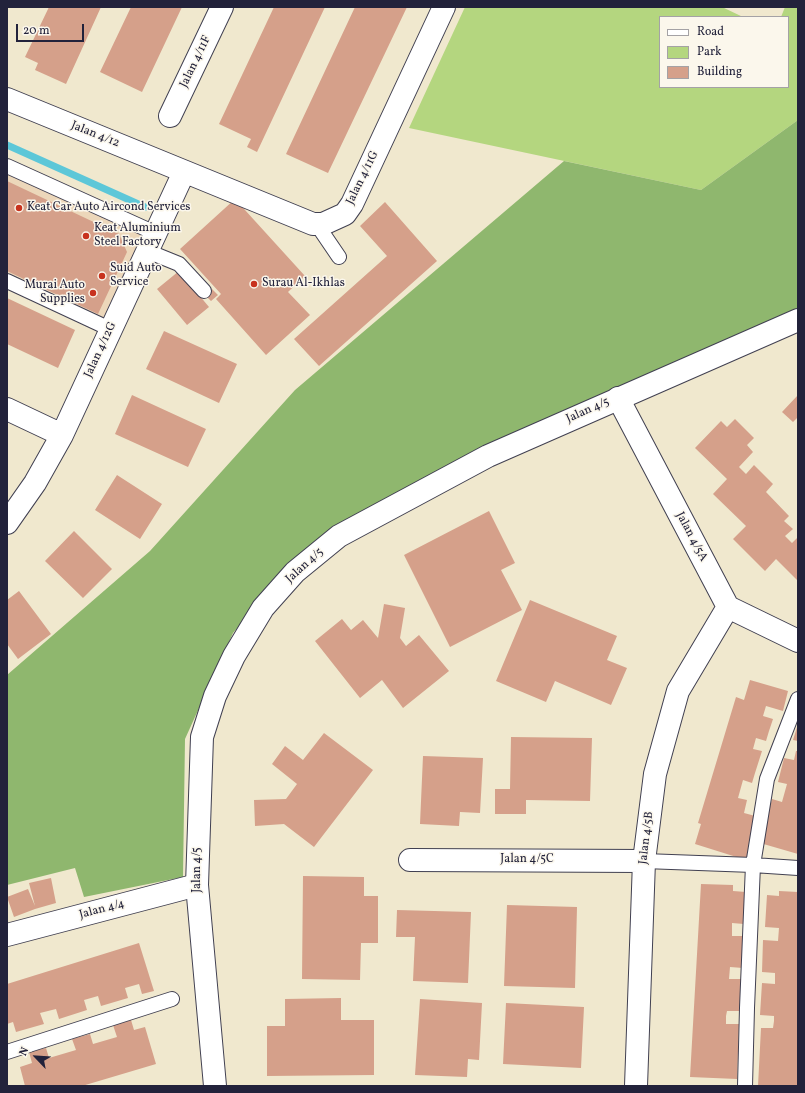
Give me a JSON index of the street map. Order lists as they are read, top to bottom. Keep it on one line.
{"streets":{"street":["Jalan 4/11F","Jalan 4/12","Jalan 4/11G","Jalan 4/12G","Jalan 4/5","Jalan 4/5A","Jalan 4/5B","Jalan 4/5C","Jalan 4/4"]},"crossings":[["Jalan 4/12","Jalan 4/12G"],["Jalan 4/5","Jalan 4/5A"],["Jalan 4/5","Jalan 4/4"],["Jalan 4/5A","Jalan 4/5B"],["Jalan 4/5B","Jalan 4/5C"]],"places":["Keat Car Auto Aircond Services","Keat Aluminium Steel Factory","Suid Auto Service","Surau Al-Ikhlas","Murai Auto Supplies"],"legend":["Road","Park","Building"],"scale_bar":"20 m","north":"top left"}
